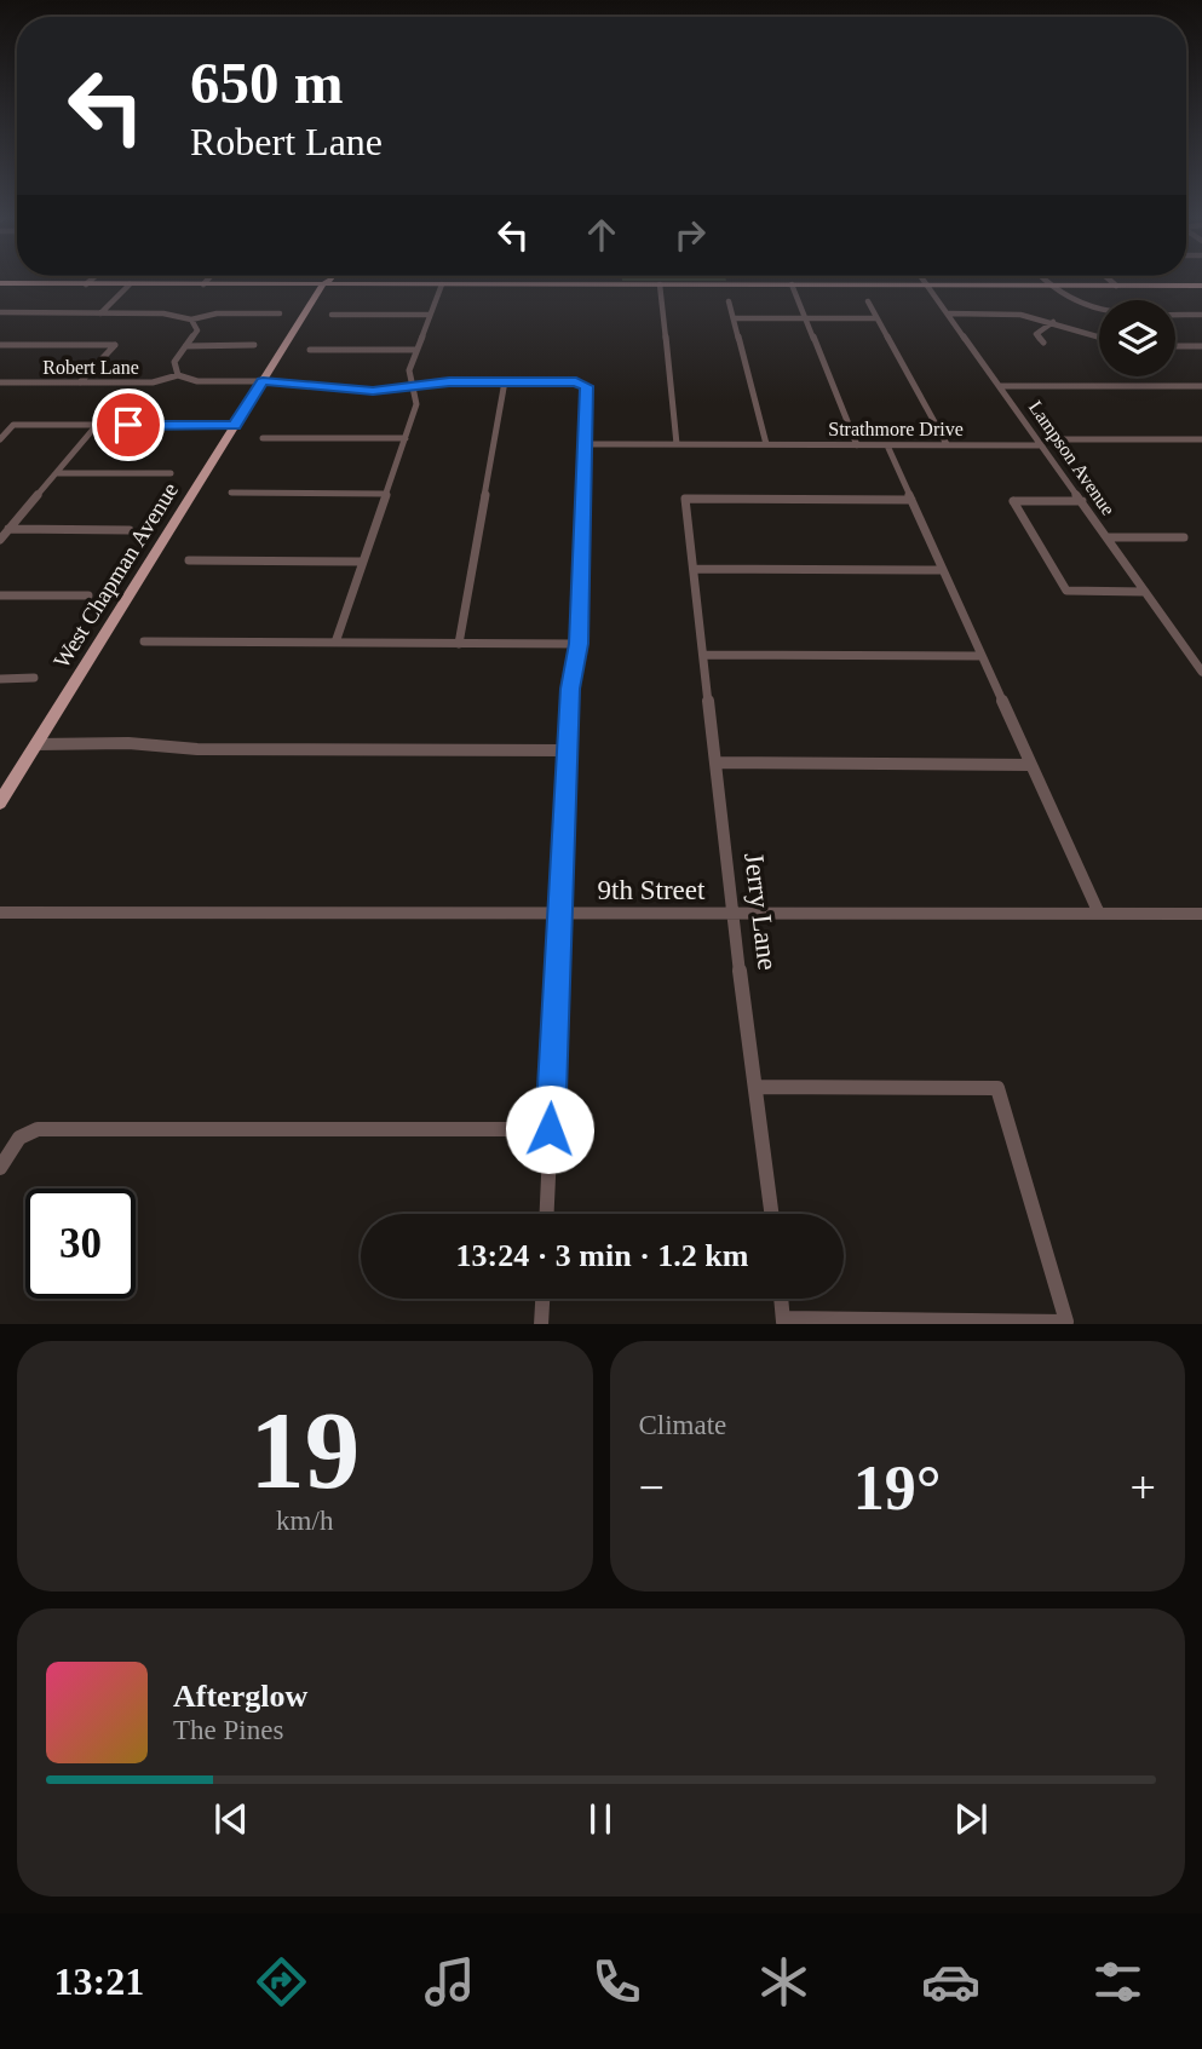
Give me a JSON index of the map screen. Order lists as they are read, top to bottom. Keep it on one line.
{"streets":{"main road":["West Chapman Avenue"],"street":["Robert Lane","Strathmore Drive","Lampson Avenue","9th Street","Jerry Lane"]},"crossings":[["Robert Lane","Strathmore Drive"],["Robert Lane","West Chapman Avenue"],["Strathmore Drive","Lampson Avenue"],["9th Street","Jerry Lane"]],"page":{"turn":["650 m","Robert Lane"],"limit":"30","trip":"13:24 · 3 min · 1.2 km","tile":[["19","km/h"],"Climate"],"heat":["−","19°","+"],"song":["Afterglow","The Pines"],"tabs":"13:21"}}
